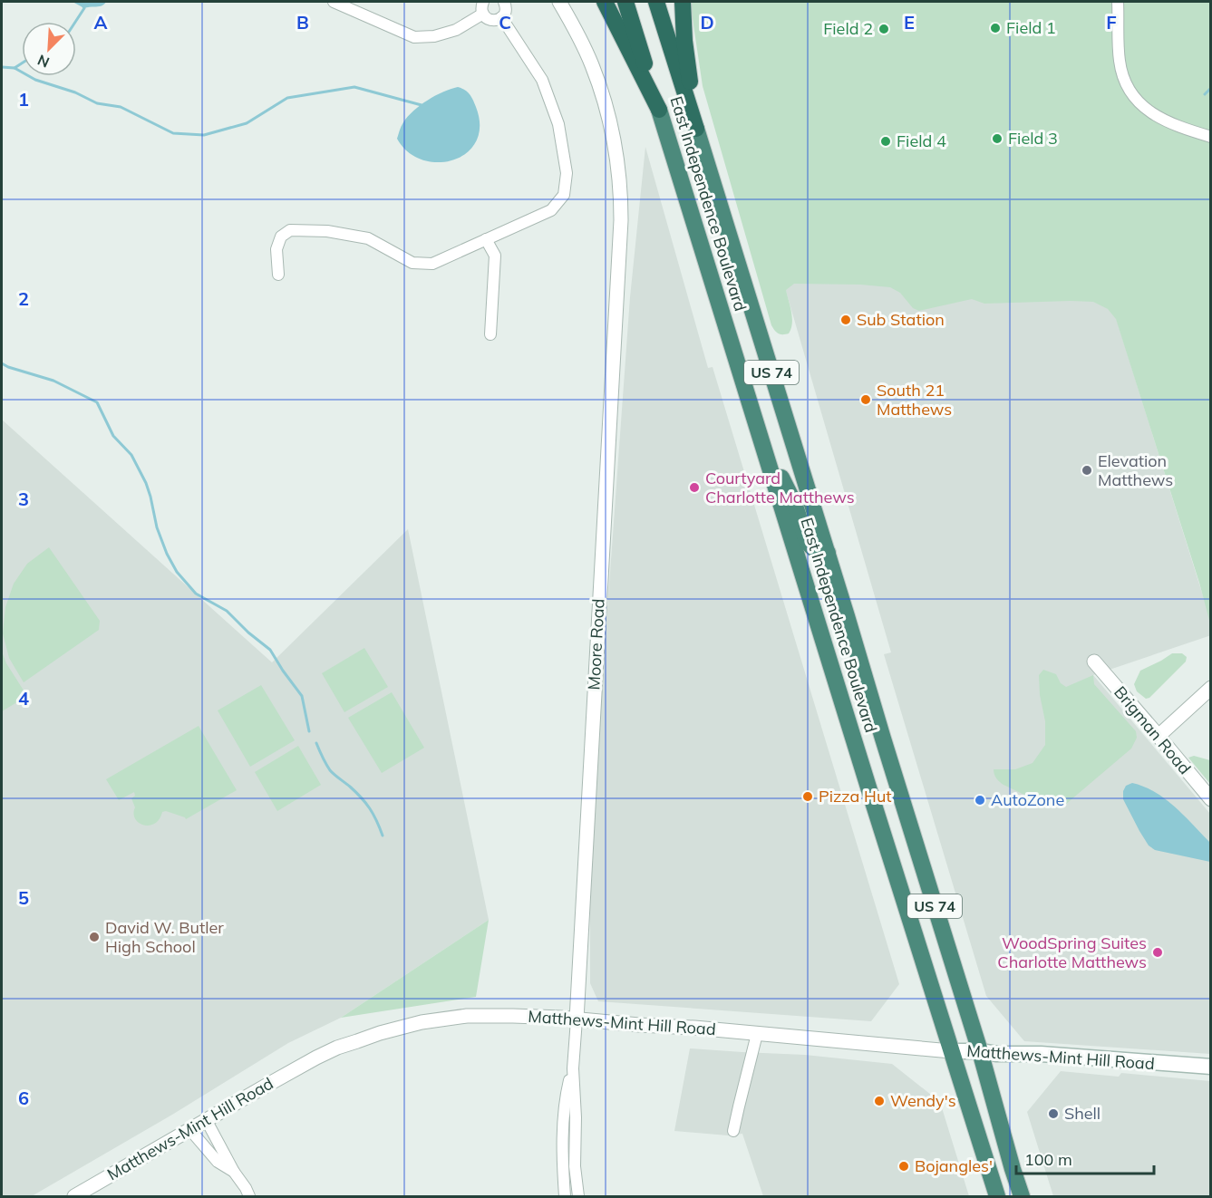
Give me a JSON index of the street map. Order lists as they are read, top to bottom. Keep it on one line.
{"streets":{"highway":["East Independence Boulevard","US 74"],"main road":["Matthews-Mint Hill Road"],"street":["Moore Road","Brigman Road"]},"crossings":[["East Independence Boulevard","Matthews-Mint Hill Road"],["Moore Road","Matthews-Mint Hill Road"]],"places":["Field 1","Field 2","Field 3","Field 4","Sub Station","South 21 Matthews","Elevation Matthews","Courtyard Charlotte Matthews","Pizza Hut","AutoZone","David W. Butler High School","WoodSpring Suites Charlotte Matthews","Wendy's","Shell","Bojangles'"],"scale_bar":"100 m","north":"bottom left","grid":{"columns":["A","B","C","D","E","F"],"rows":["1","2","3","4","5","6"]}}
